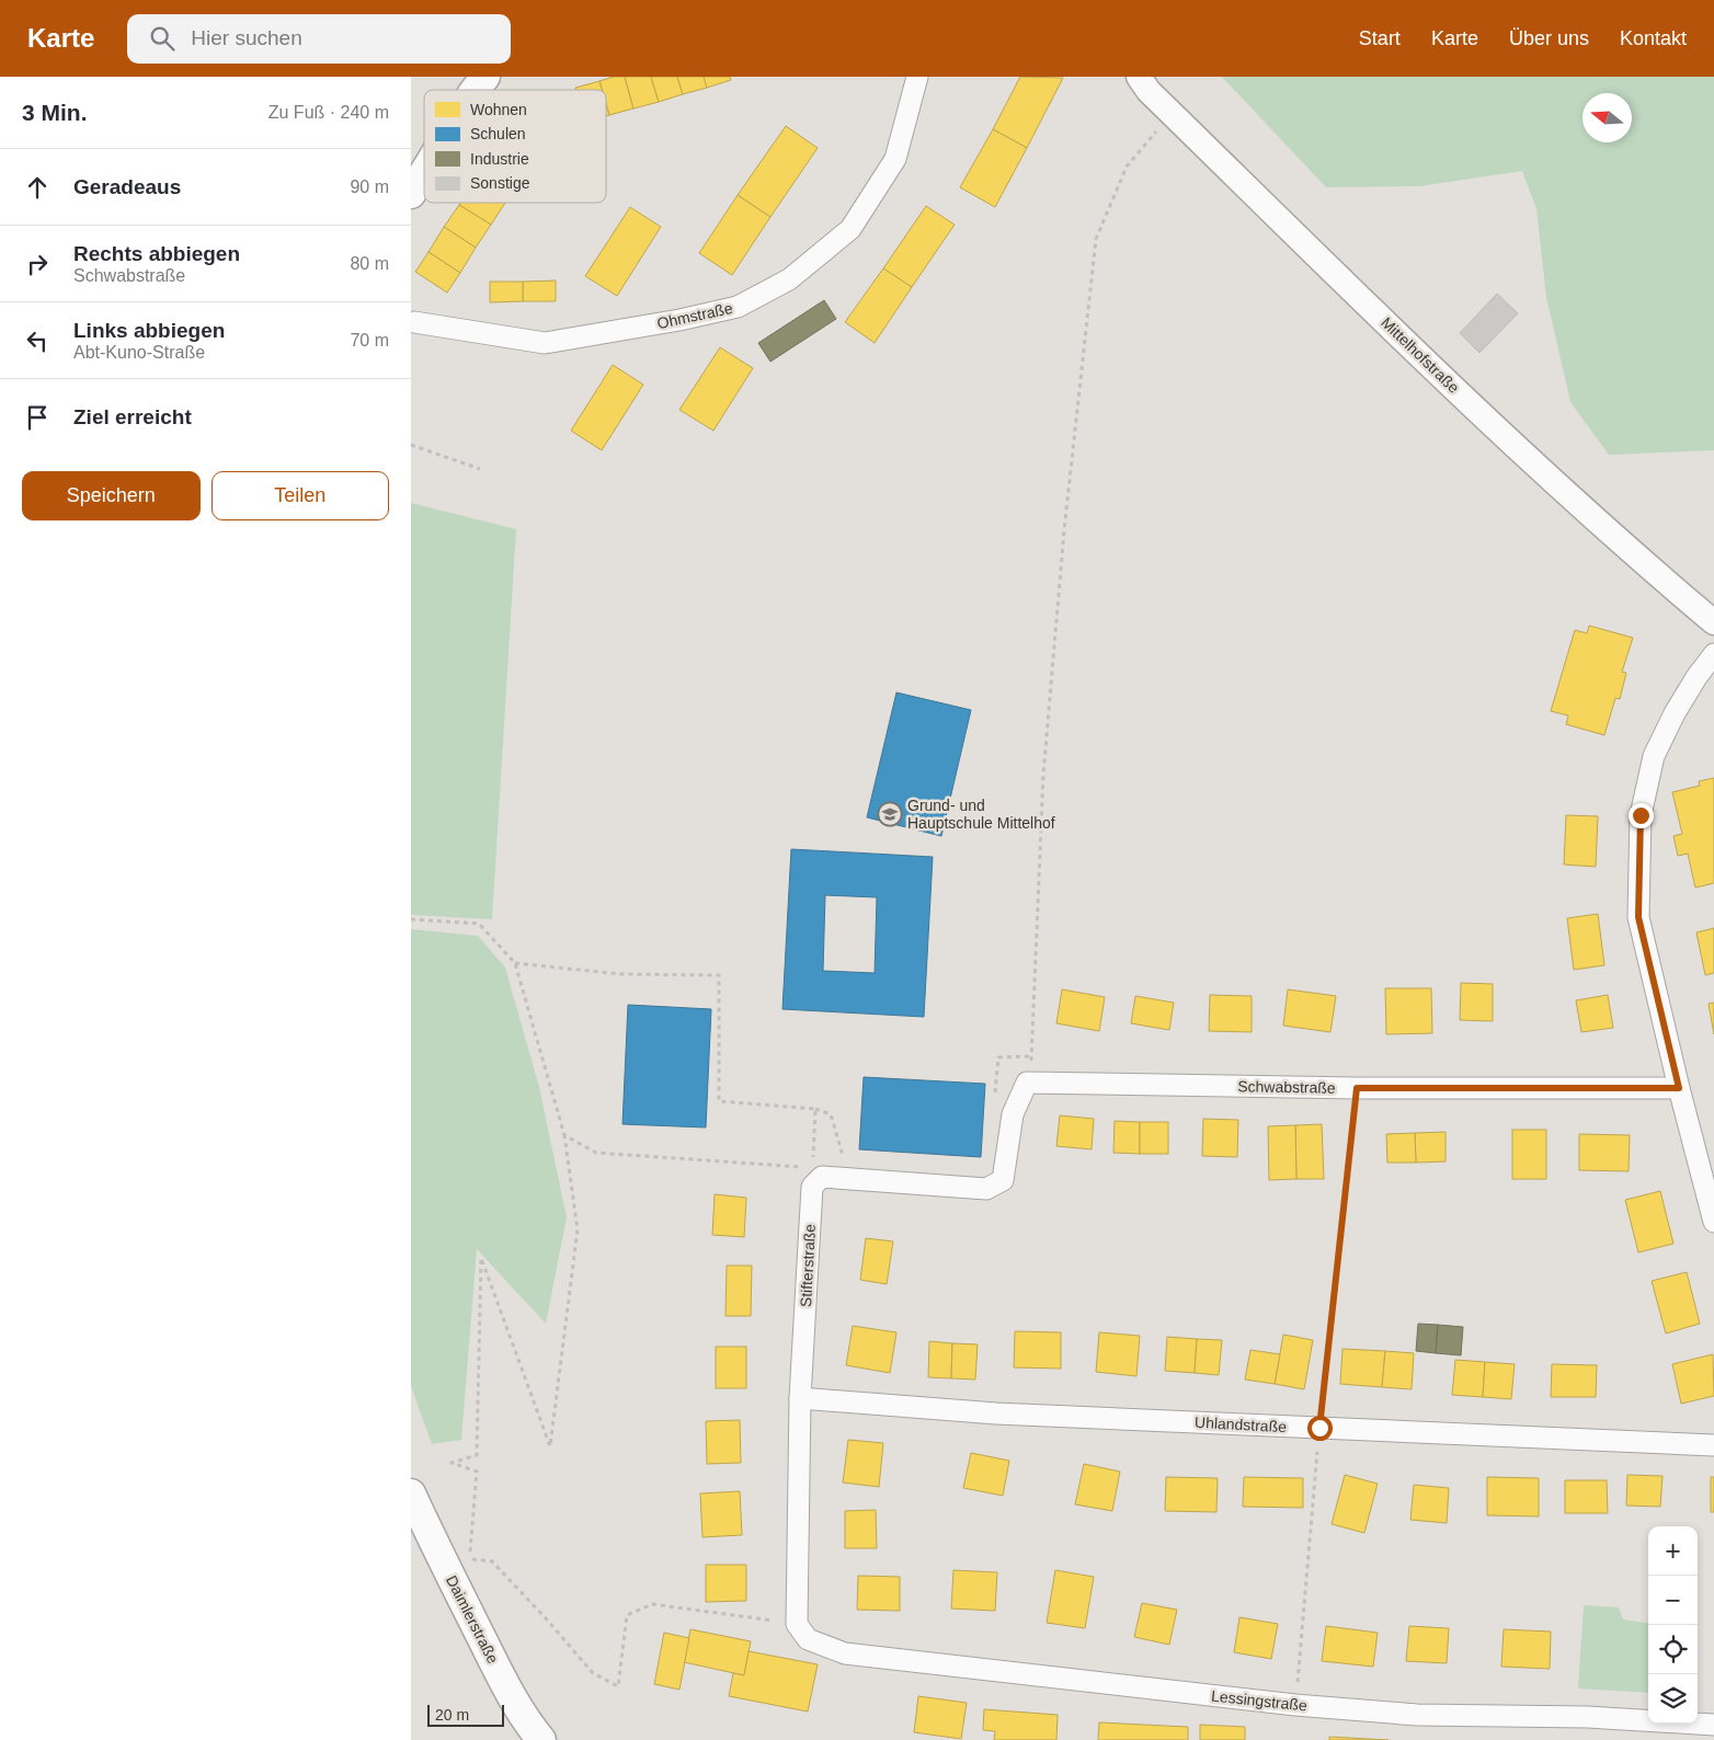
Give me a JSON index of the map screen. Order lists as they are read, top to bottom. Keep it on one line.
{"streets":{"main road":["Daimlerstraße"],"street":["Ohmstraße","Mittelhofstraße","Schwabstraße","Stifterstraße","Uhlandstraße","Lessingstraße"]},"crossings":[["Stifterstraße","Uhlandstraße"],["Stifterstraße","Lessingstraße"]],"places":{"school or university":["Grund- und Hauptschule Mittelhof"]},"legend":["Wohnen","Schulen","Industrie","Sonstige"],"scale_bar":"20 m","north":"left","page":{"header":"Karte","search":"Hier suchen","nav":["Start","Karte","Über uns","Kontakt"],"heading":["3 Min.","Zu Fuß · 240 m"],"list":[["Geradeaus","90 m"],["Rechts abbiegen","Schwabstraße","80 m"],["Links abbiegen","Abt-Kuno-Straße","70 m"],"Ziel erreicht"],"buttons":["Speichern","Teilen"],"map_buttons":["+","−"],"scale":"20 m"}}
